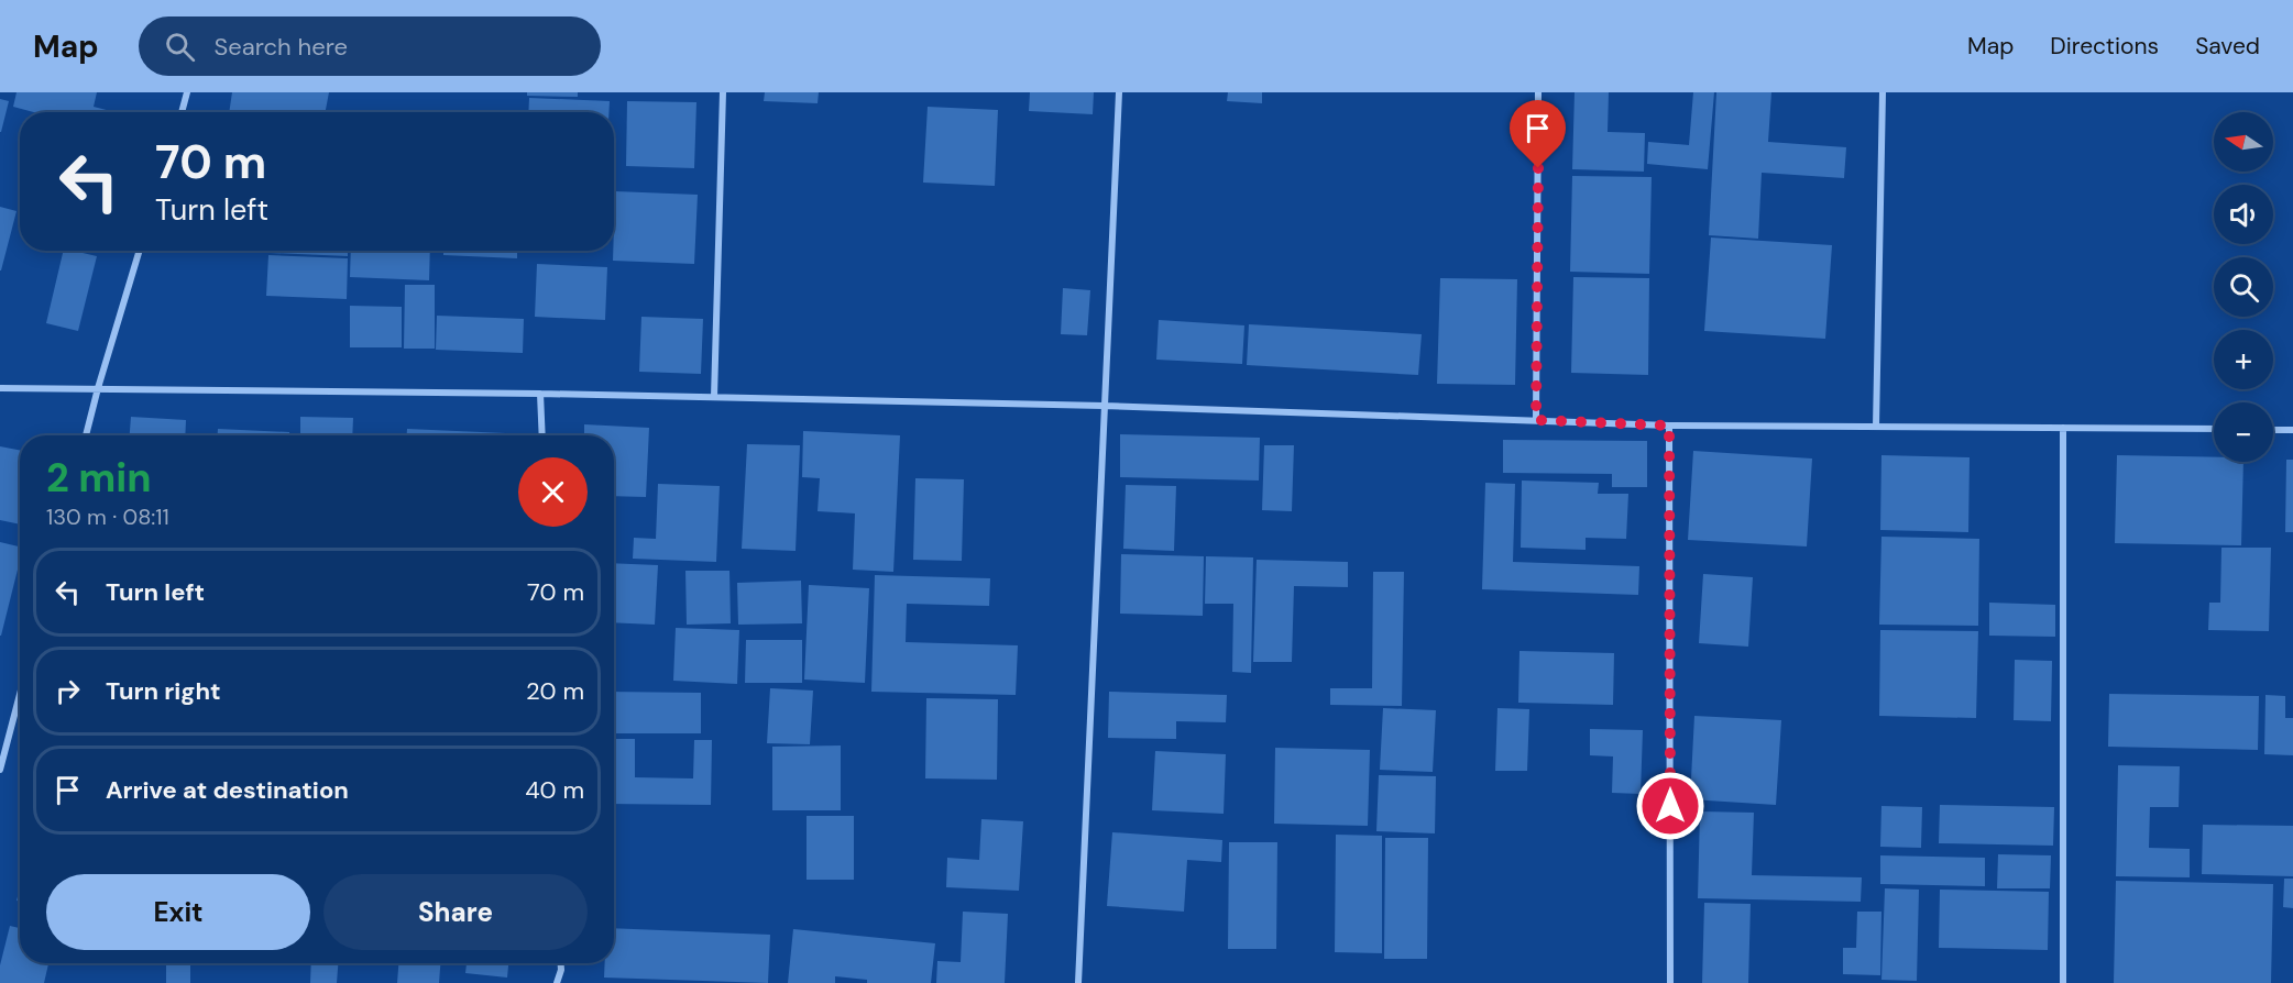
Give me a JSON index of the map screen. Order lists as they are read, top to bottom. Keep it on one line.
{"north":"left","page":{"header":"Map","search":"Search here","nav":["Map","Directions","Saved"],"map_buttons":["+","−"],"turn":["70 m","Turn left"],"heading":["2 min","130 m · 08:11"],"list":[{"name":"Turn left","value":"70 m"},{"name":"Turn right","value":"20 m"},{"name":"Arrive at destination","value":"40 m"}],"buttons":["Exit","Share"]}}
